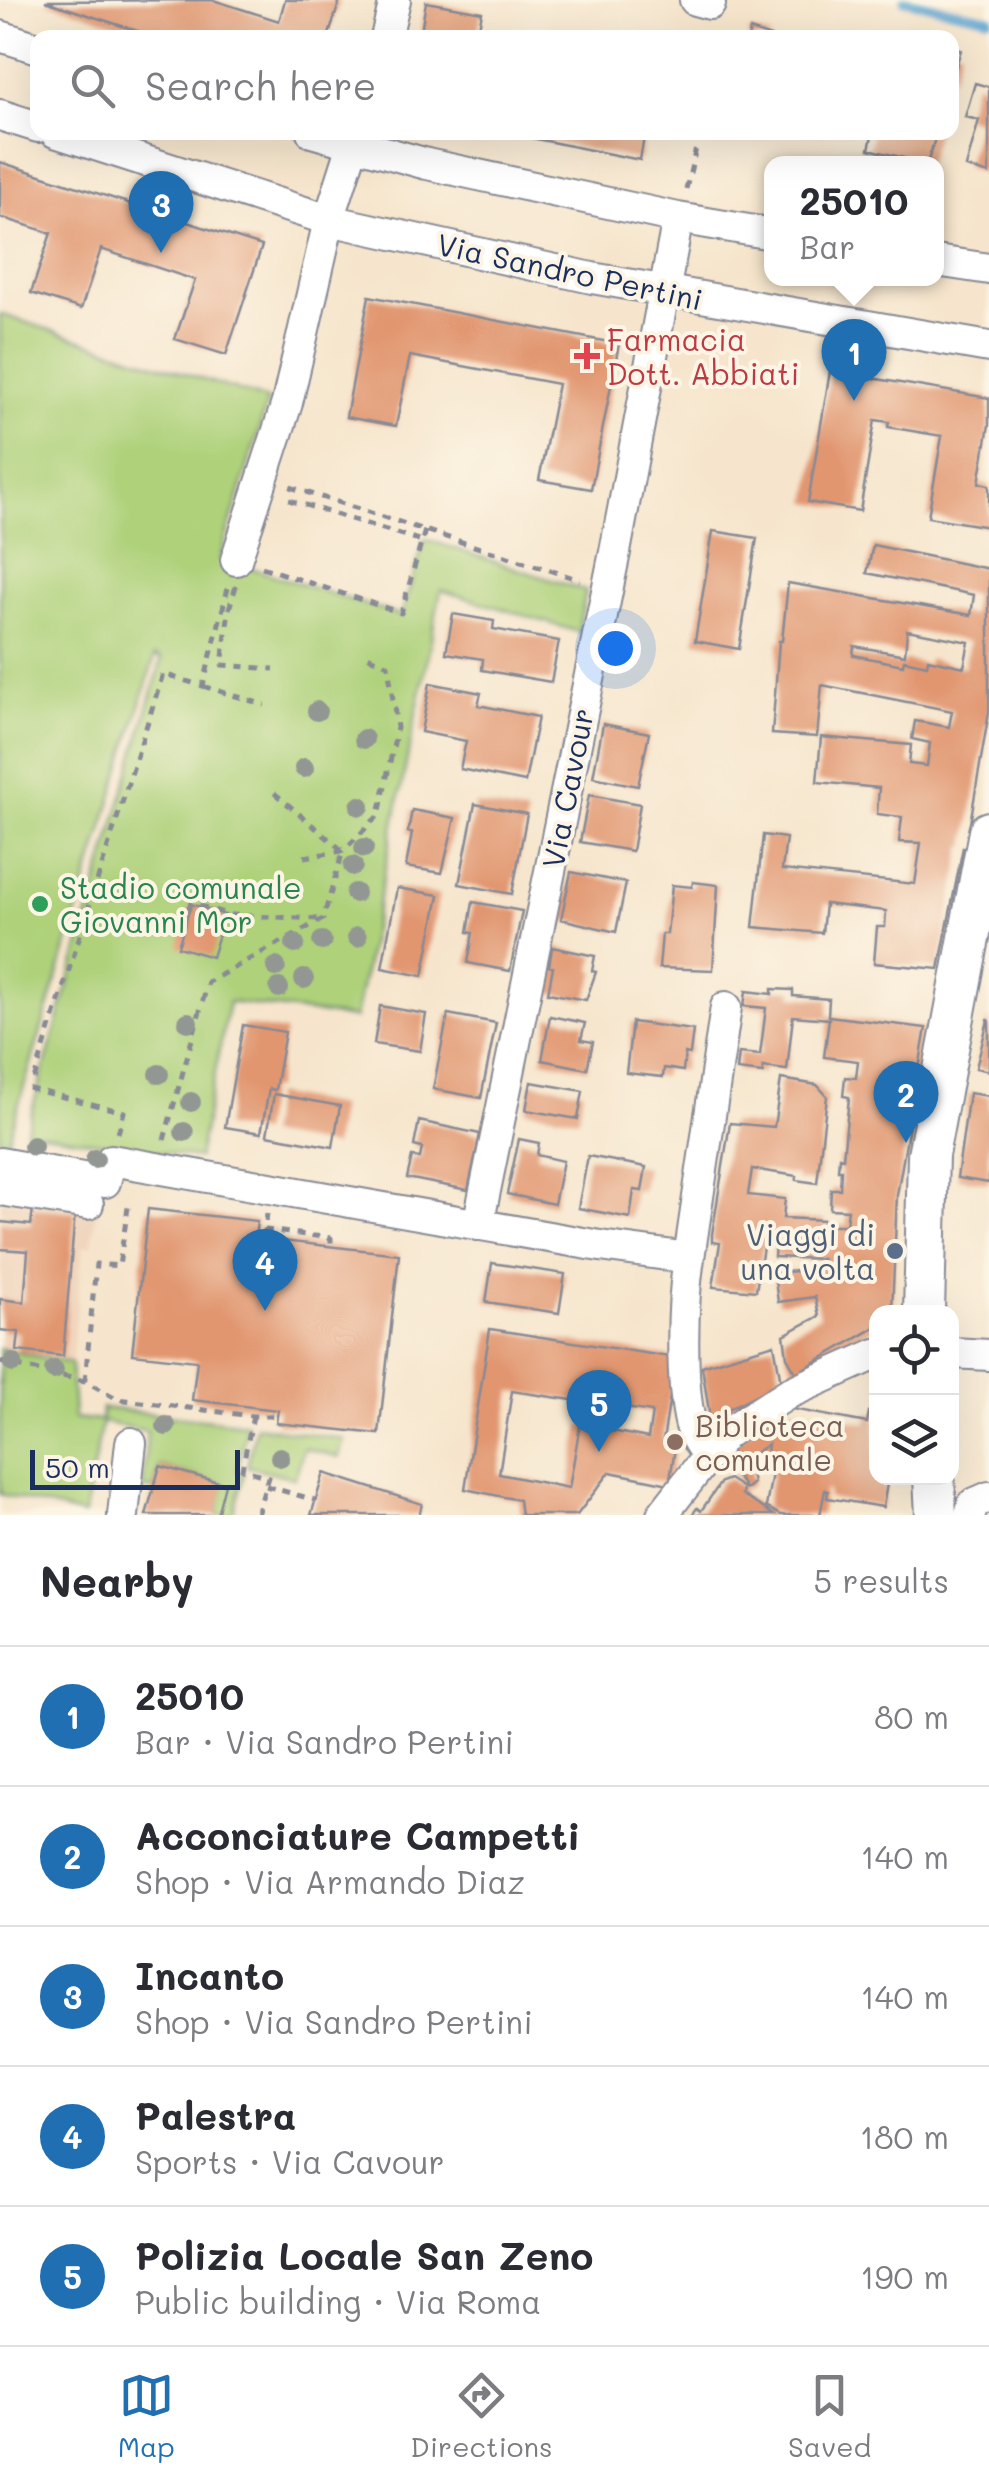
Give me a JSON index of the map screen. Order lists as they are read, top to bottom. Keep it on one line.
{"streets":{"street":["Via Sandro Pertini","Via Cavour"]},"crossings":[["Via Sandro Pertini","Via Cavour"]],"places":{"health":["Farmacia Dott. Abbiati"],"other":["Stadio comunale Giovanni Mor","Viaggi di una volta","Biblioteca comunale"]},"scale_bar":"50 m","page":{"search":"Search here","popup":["25010","Bar"],"pins":["3","1","2","4","5"],"scale":"50 m","heading":["Nearby","5 results"],"list":[{"mark":"1","name":"25010","note":"Bar · Via Sandro Pertini","value":"80 m"},{"mark":"2","name":"Acconciature Campetti","note":"Shop · Via Armando Diaz","value":"140 m"},{"mark":"3","name":"Incanto","note":"Shop · Via Sandro Pertini","value":"140 m"},{"mark":"4","name":"Palestra","note":"Sports · Via Cavour","value":"180 m"},{"mark":"5","name":"Polizia Locale San Zeno","note":"Public building · Via Roma","value":"190 m"}],"nav":["Map","Directions","Saved"]}}
